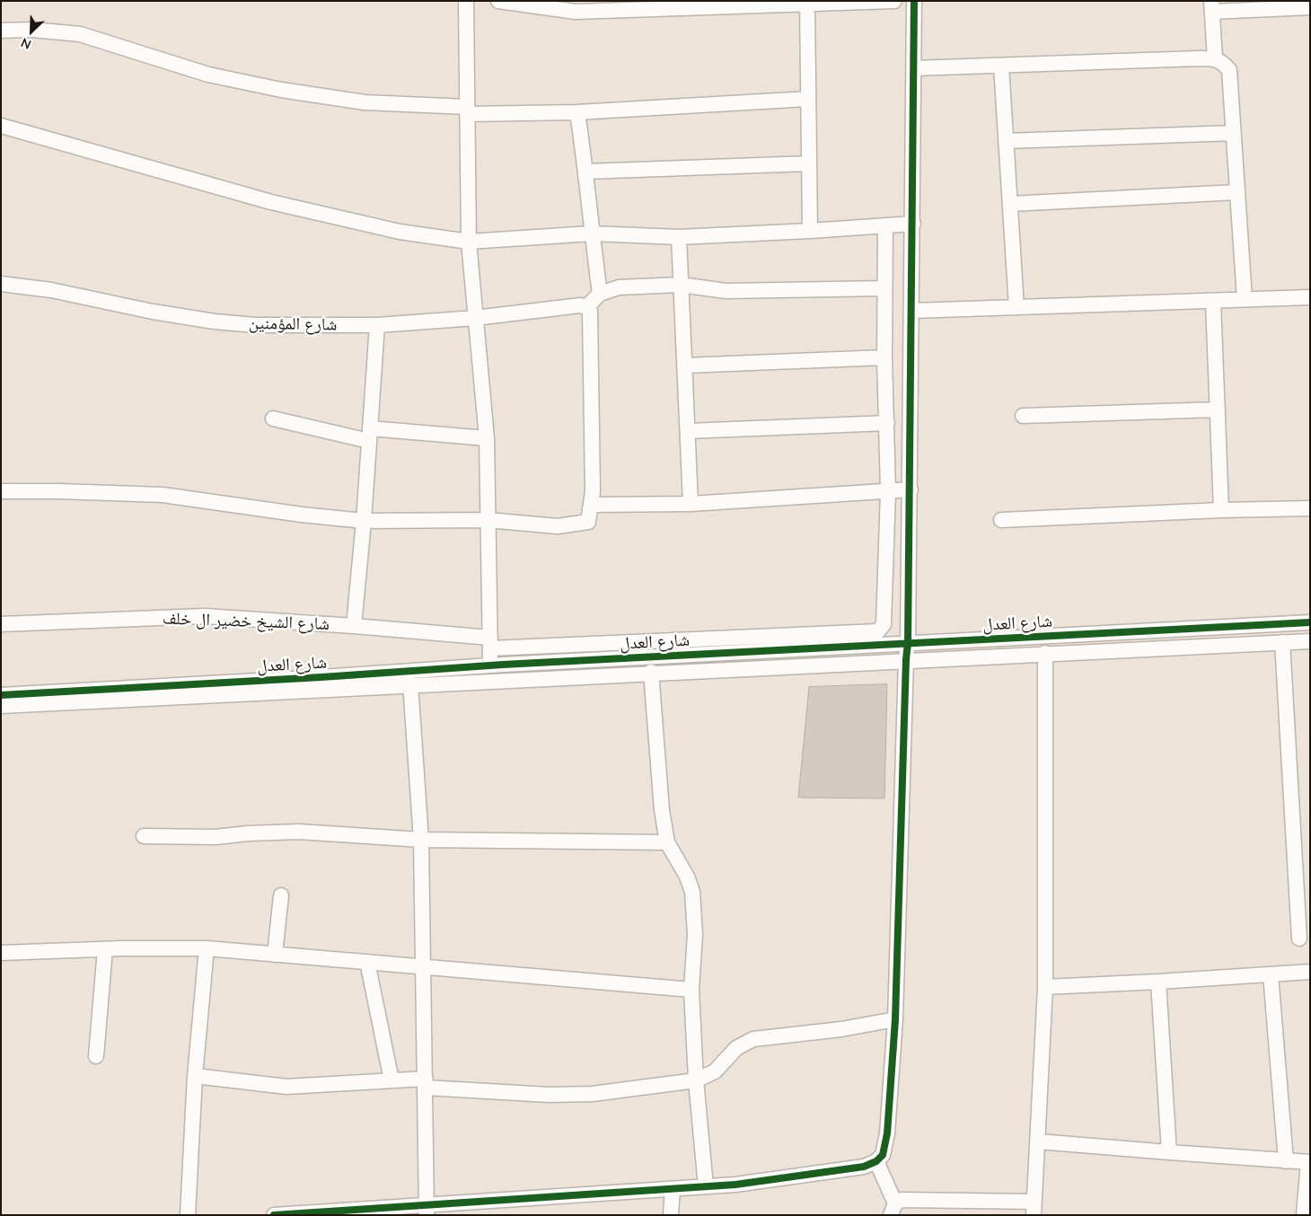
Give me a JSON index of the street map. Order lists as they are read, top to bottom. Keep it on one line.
{"streets":{"street":["شارع المؤمنين","شارع الشيخ خضير ال خلف","شارع العدل"]},"north":"bottom left"}
